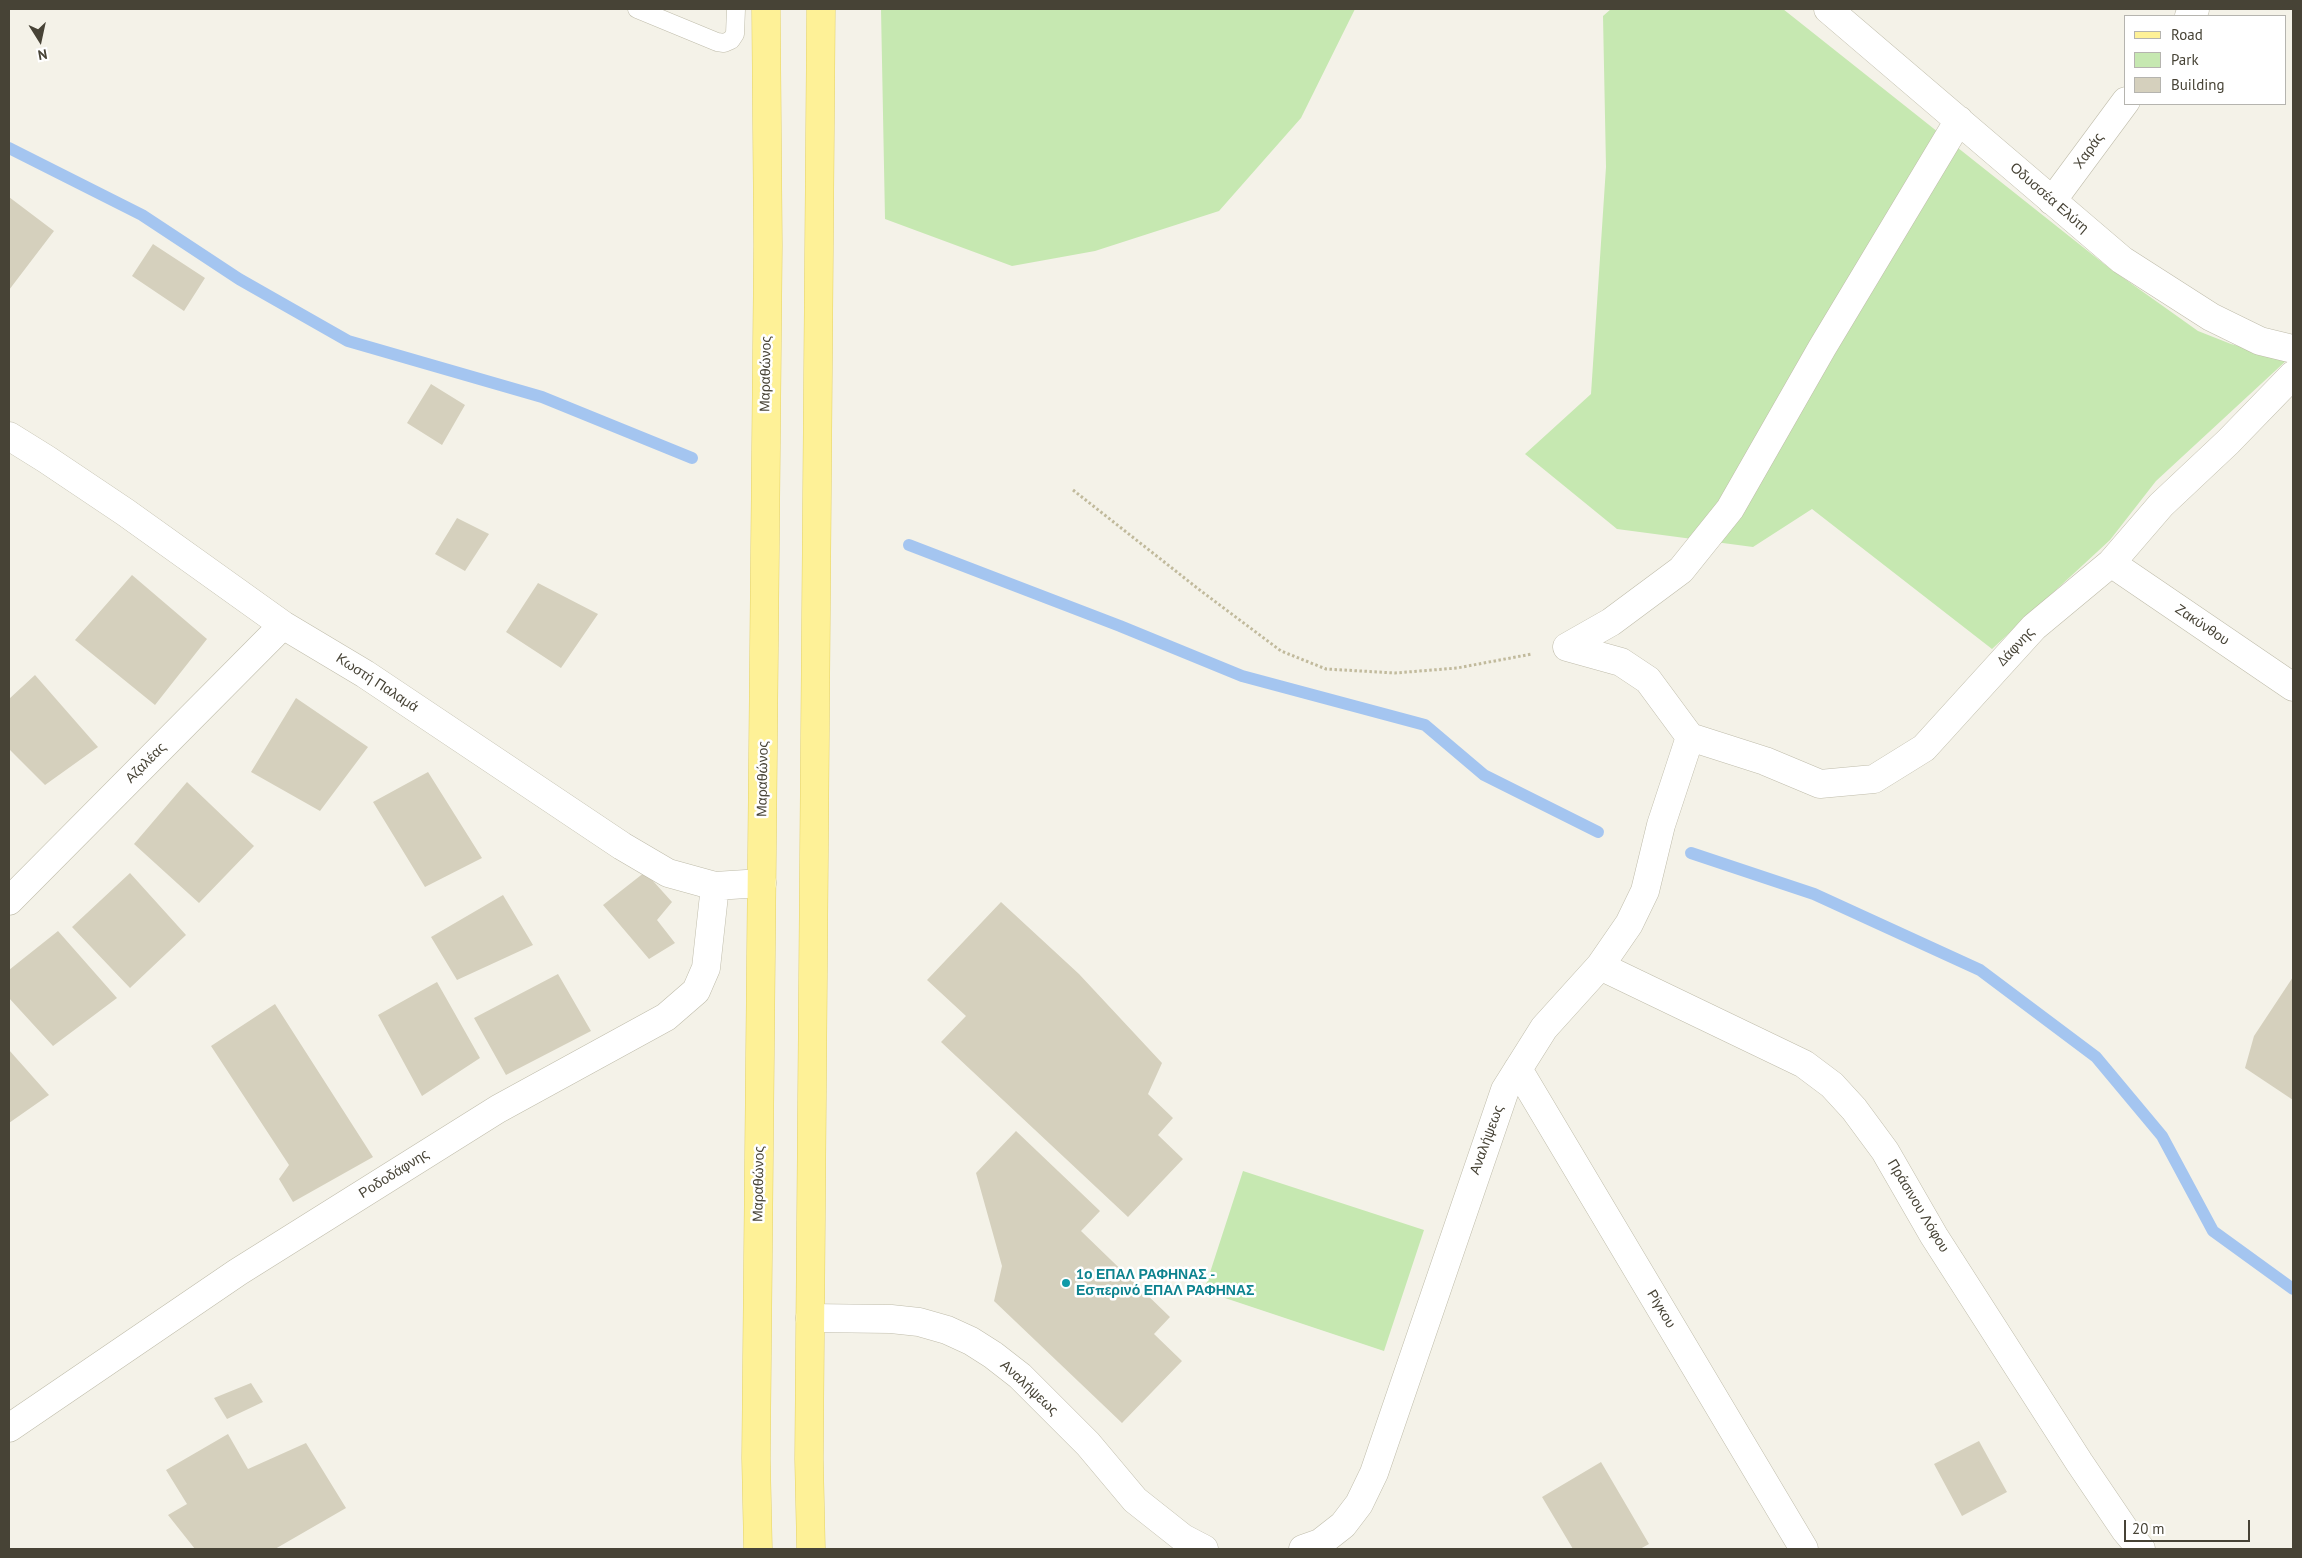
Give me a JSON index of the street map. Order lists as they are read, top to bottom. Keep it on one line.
{"streets":{"main road":["Μαραθώνος"],"street":["Χαράς","Οδυσσέα Ελύτη","Ζακύνθου","Δάφνης","Κωστή Παλαμά","Αζαλέας","Αναλήψεως","Ροδοδάφνης","Πράσινου Λόφου","Ρίγκου"]},"crossings":[["Χαράς","Οδυσσέα Ελύτη"],["Μαραθώνος","Κωστή Παλαμά"],["Ζακύνθου","Δάφνης"],["Δάφνης","Αναλήψεως"],["Κωστή Παλαμά","Αζαλέας"],["Κωστή Παλαμά","Ροδοδάφνης"],["Αναλήψεως","Πράσινου Λόφου"],["Αναλήψεως","Ρίγκου"]],"places":["1ο ΕΠΑΛ ΡΑΦΗΝΑΣ - Εσπερινό ΕΠΑΛ ΡΑΦΗΝΑΣ"],"legend":["Road","Park","Building"],"scale_bar":"20 m","north":"bottom"}
